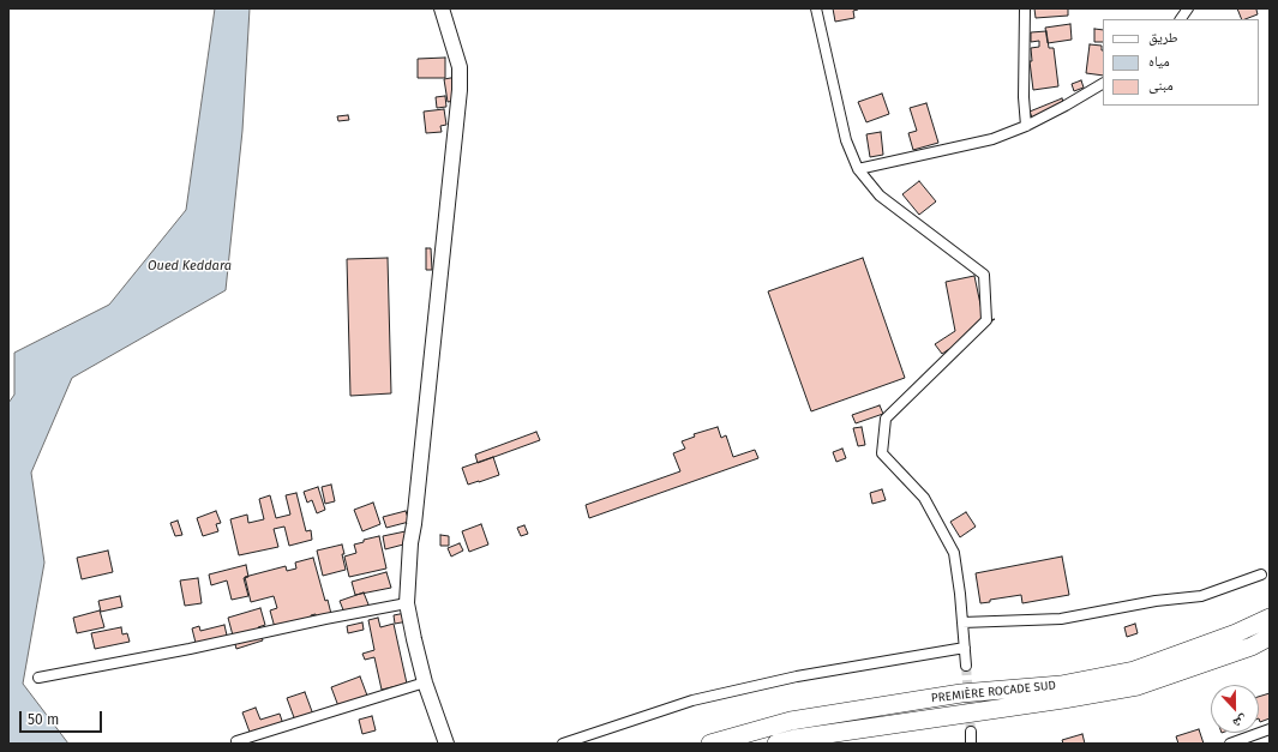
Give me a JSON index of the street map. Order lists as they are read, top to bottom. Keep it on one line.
{"streets":{"highway":["PREMIÈRE ROCADE SUD"]},"water":["Oued Keddara"],"legend":["طريق","مياه","مبنى"],"scale_bar":"50 m","north":"bottom"}
